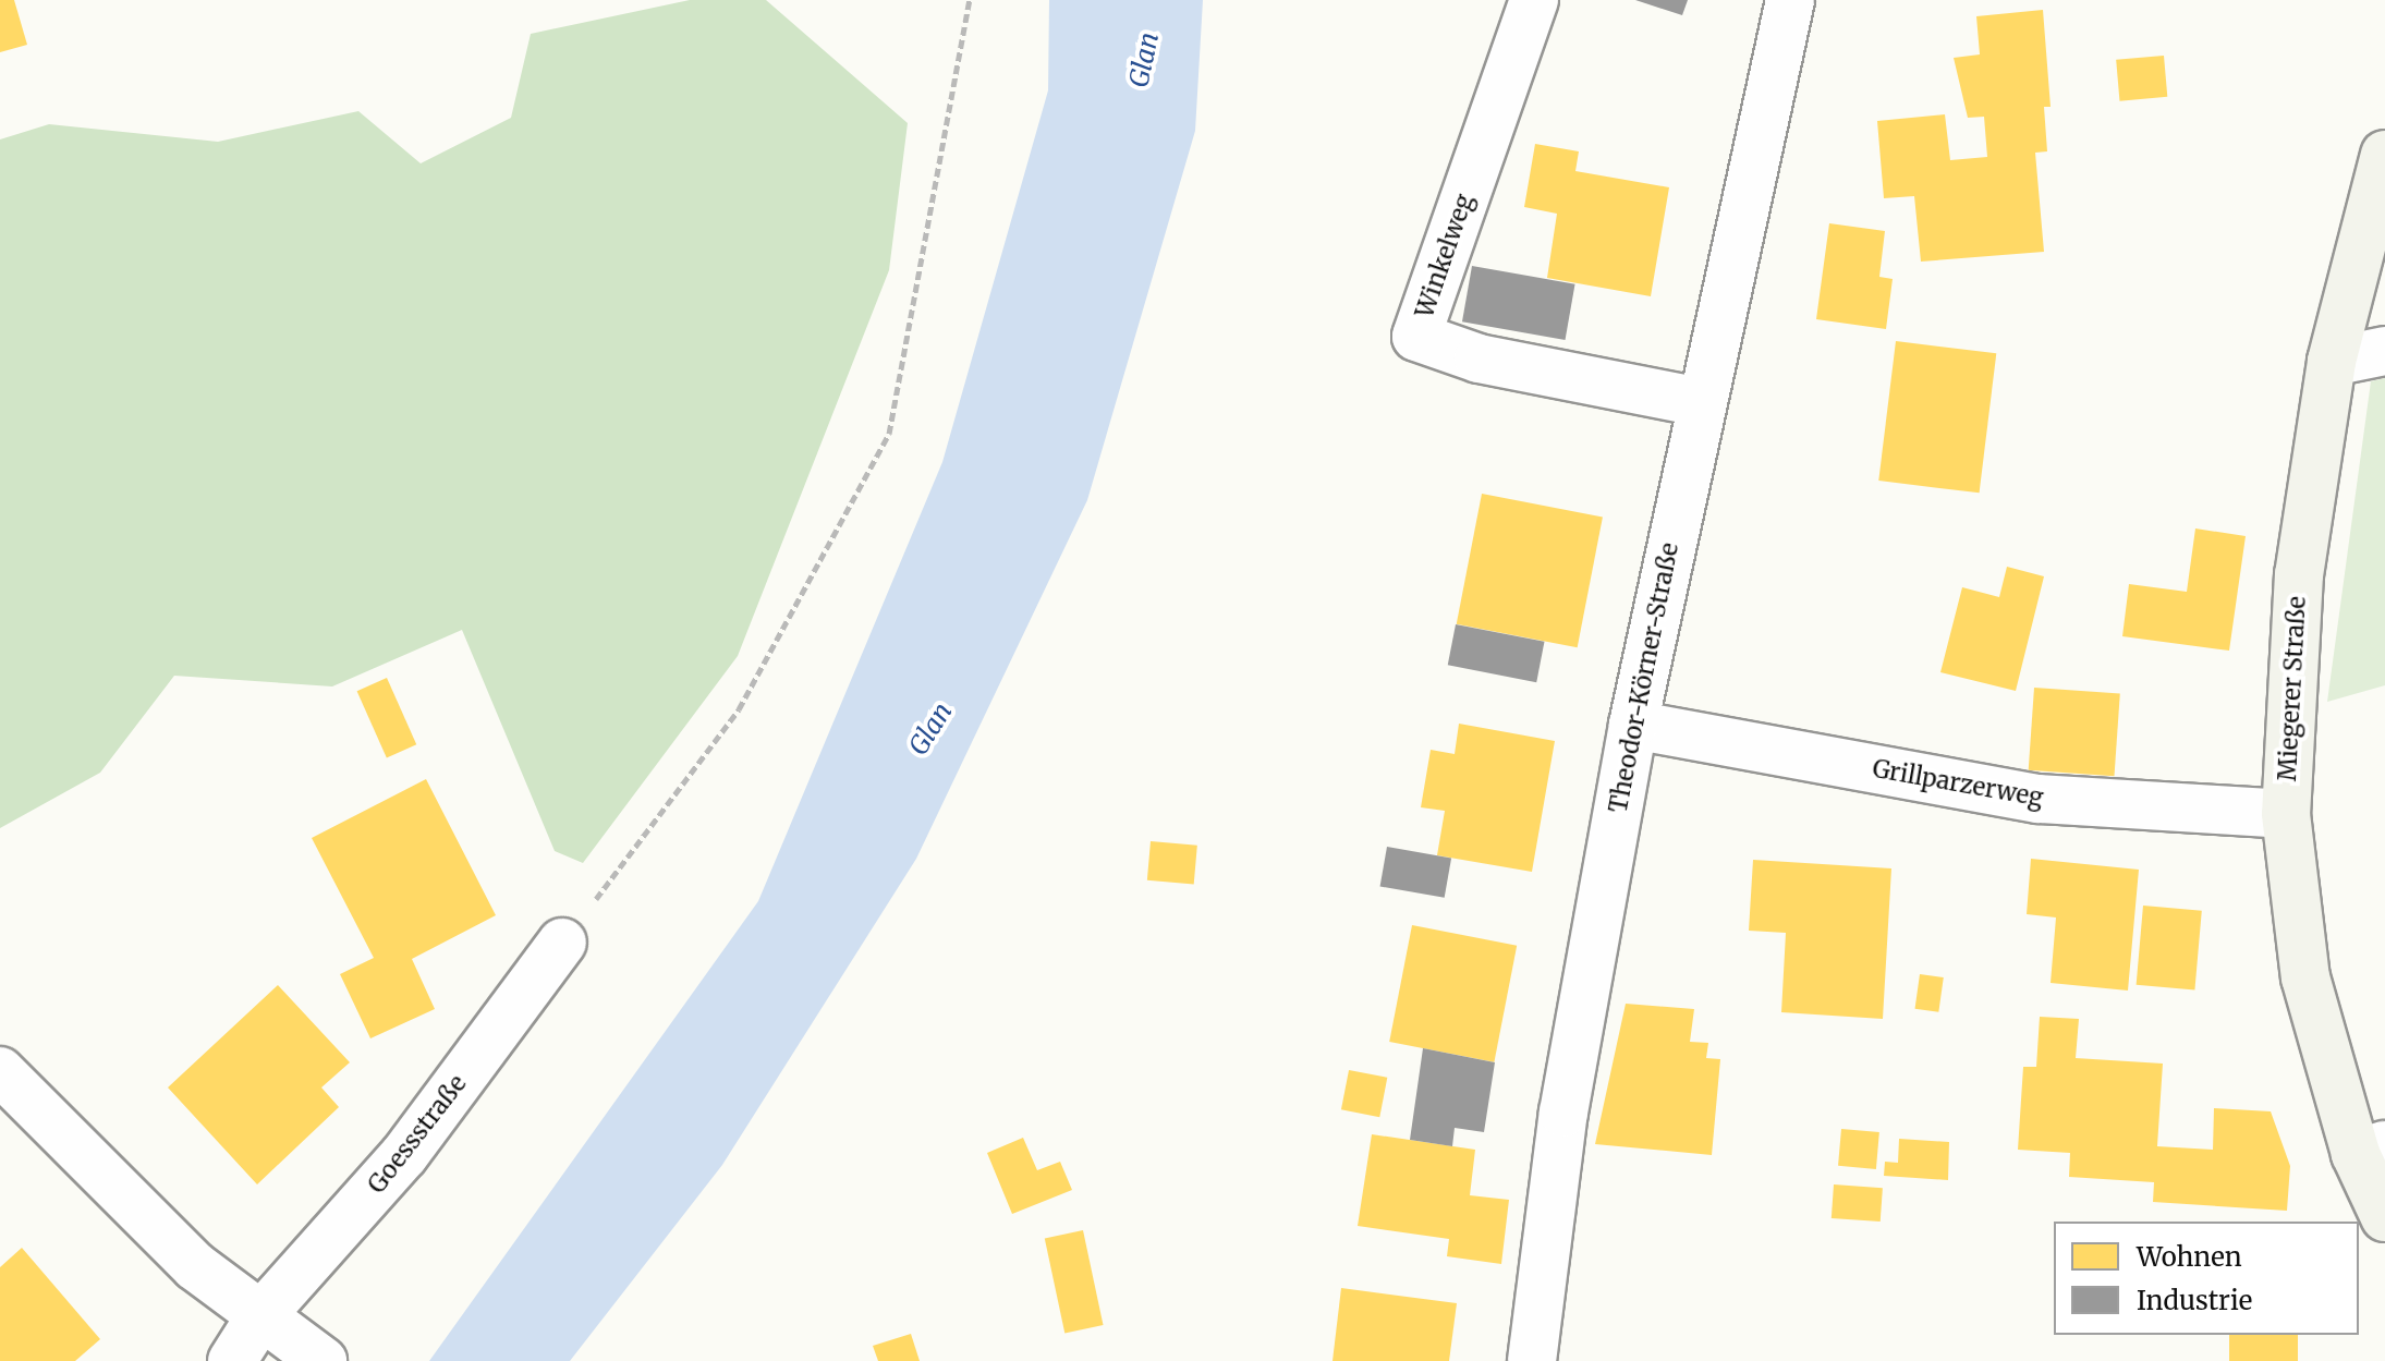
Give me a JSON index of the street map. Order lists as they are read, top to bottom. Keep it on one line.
{"streets":{"main road":["Miegerer Straße"],"street":["Winkelweg","Theodor-Körner-Straße","Grillparzerweg","Goessstraße"]},"crossings":[["Winkelweg","Theodor-Körner-Straße"],["Theodor-Körner-Straße","Grillparzerweg"],["Miegerer Straße","Grillparzerweg"]],"water":["Glan"],"legend":["Wohnen","Industrie"]}
